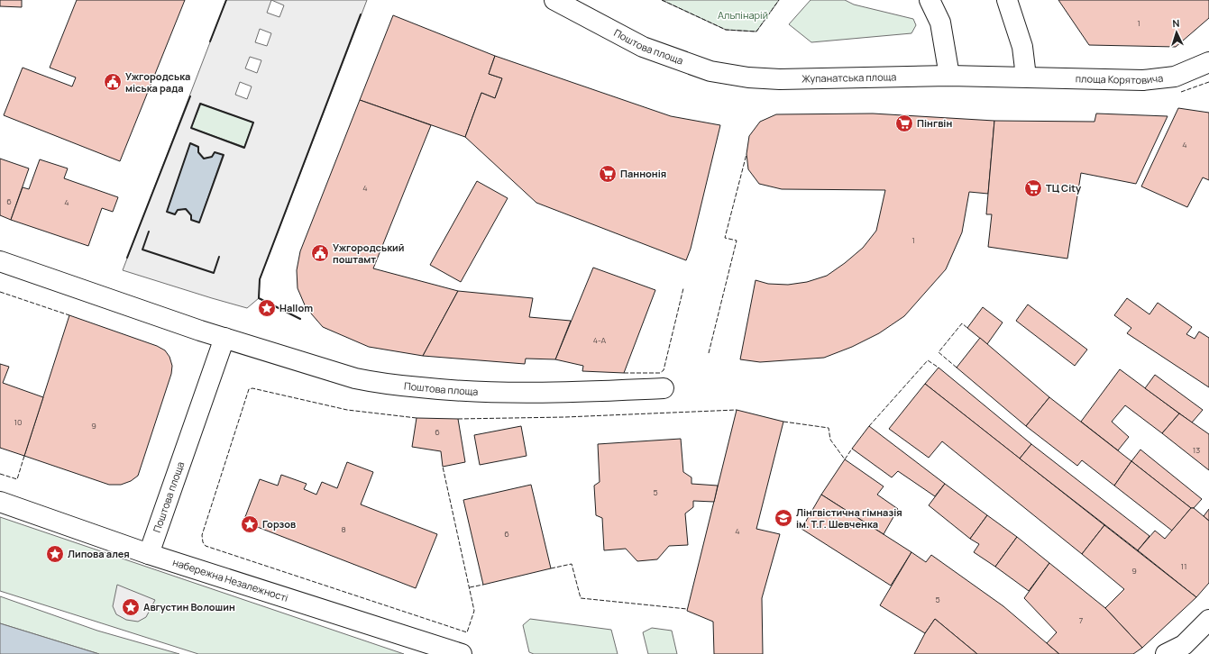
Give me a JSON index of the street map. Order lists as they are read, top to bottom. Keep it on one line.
{"streets":{"street":["Поштова площа","площа Корятовича","Жупанатська площа","набережна Незалежності"]},"crossings":[["Поштова площа","Жупанатська площа"],["Поштова площа","набережна Незалежності"],["площа Корятовича","Жупанатська площа"]],"parks":["Альпінарій"],"places":{"public building":["Ужгородська міська рада","Ужгородський поштамт"],"supermarket":["Пінгвін","Паннонія","ТЦ City"],"place":["Hallom","Горзов","Липова алея","Августин Волошин"],"school or university":["Лінгвістична гімназія ім. Т.Г. Шевченка"]},"house_numbers":["1","4","4","6","4","1","4-А","10","9","6","13","5","8","4","6","11","9","5","7"],"north":"top"}
